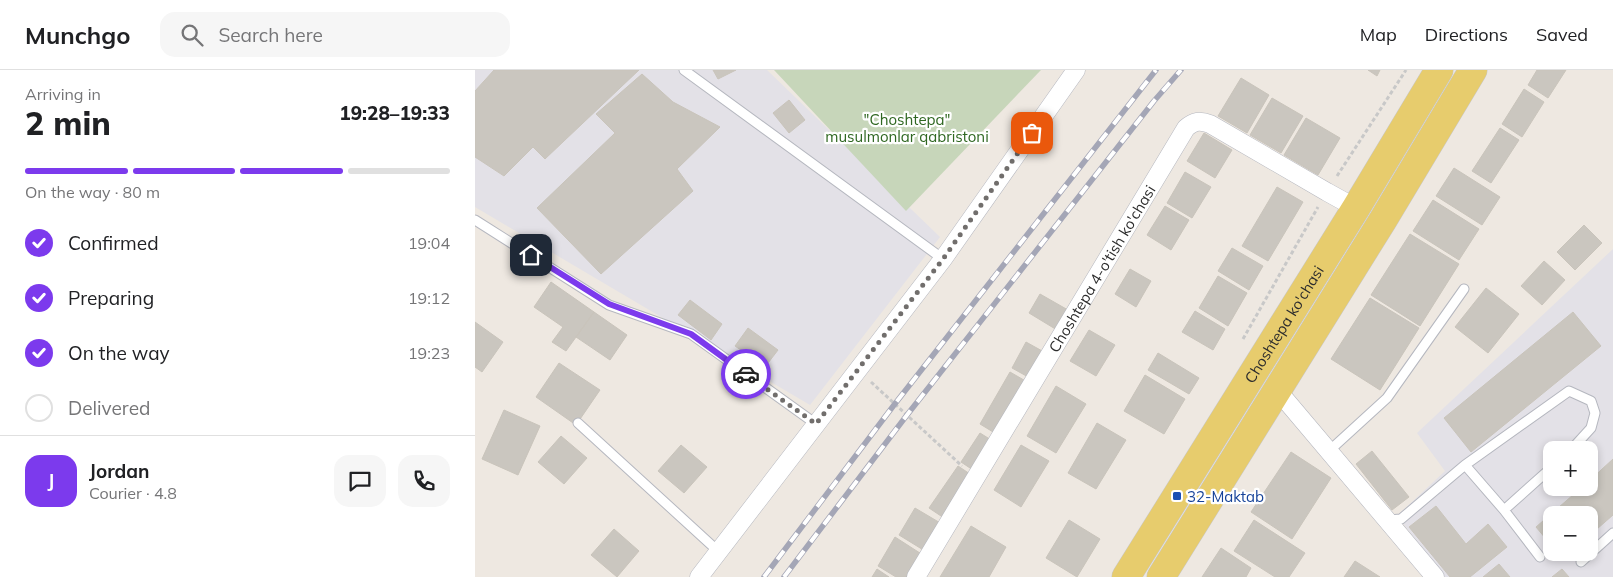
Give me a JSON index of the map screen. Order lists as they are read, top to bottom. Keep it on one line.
{"streets":{"main road":["Choshtepa ko'chasi"],"street":["Choshtepa 4-o'tish ko'chasi"]},"crossings":[["Choshtepa 4-o'tish ko'chasi","Choshtepa ko'chasi"]],"parks":["\"Choshtepa\" musulmonlar qabristoni"],"places":{"transit":["32-Maktab"]},"page":{"header":"Munchgo","search":"Search here","nav":["Map","Directions","Saved"],"heading":["2 min","Arriving in","19:28–19:33"],"panel":["Jordan","Courier · 4.8"],"bar":"On the way · 80 m","list":[["Confirmed","19:04"],["Preparing","19:12"],["On the way","19:23"],"Delivered"],"map_buttons":["+","−"],"round":"J"}}
